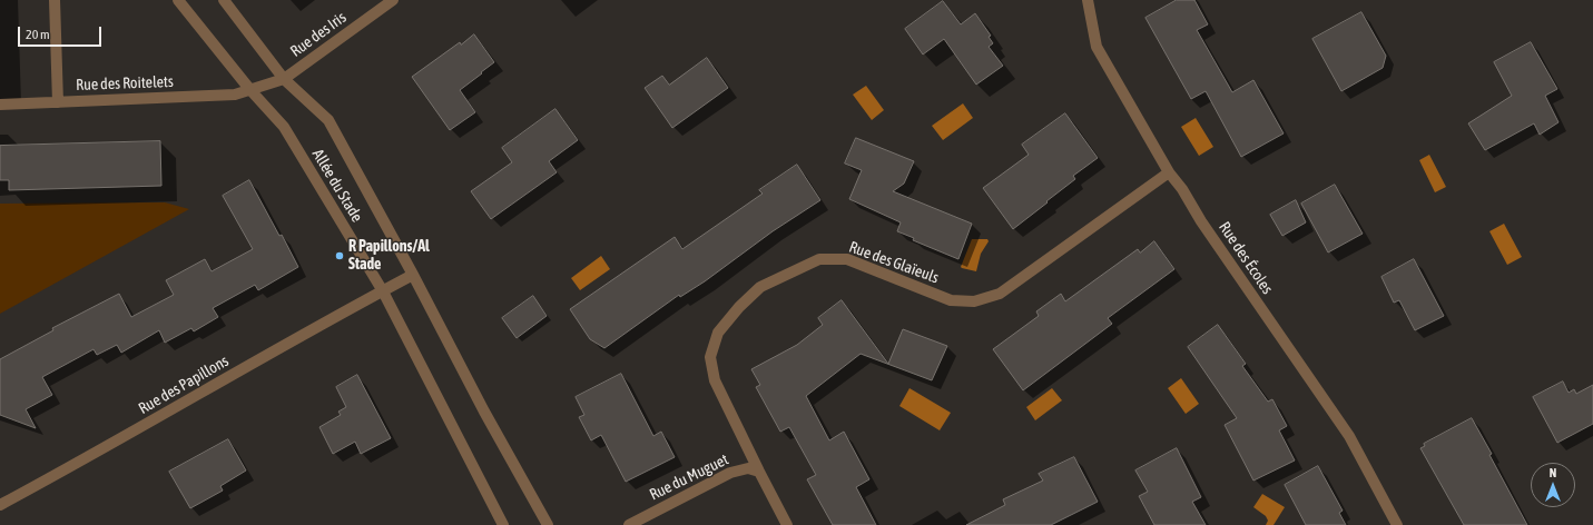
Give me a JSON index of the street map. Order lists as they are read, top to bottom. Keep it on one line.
{"streets":{"street":["Rue des Iris","Rue des Roitelets","Allée du Stade","Rue des Écoles","Rue des Glaïeuls","Rue des Papillons","Rue du Muguet"]},"crossings":[["Rue des Iris","Rue des Roitelets"],["Rue des Iris","Allée du Stade"],["Rue des Roitelets","Allée du Stade"],["Allée du Stade","Rue des Papillons"],["Rue des Écoles","Rue des Glaïeuls"],["Rue des Glaïeuls","Rue du Muguet"]],"places":["R Papillons/Al Stade"],"scale_bar":"20 m","north":"top"}
